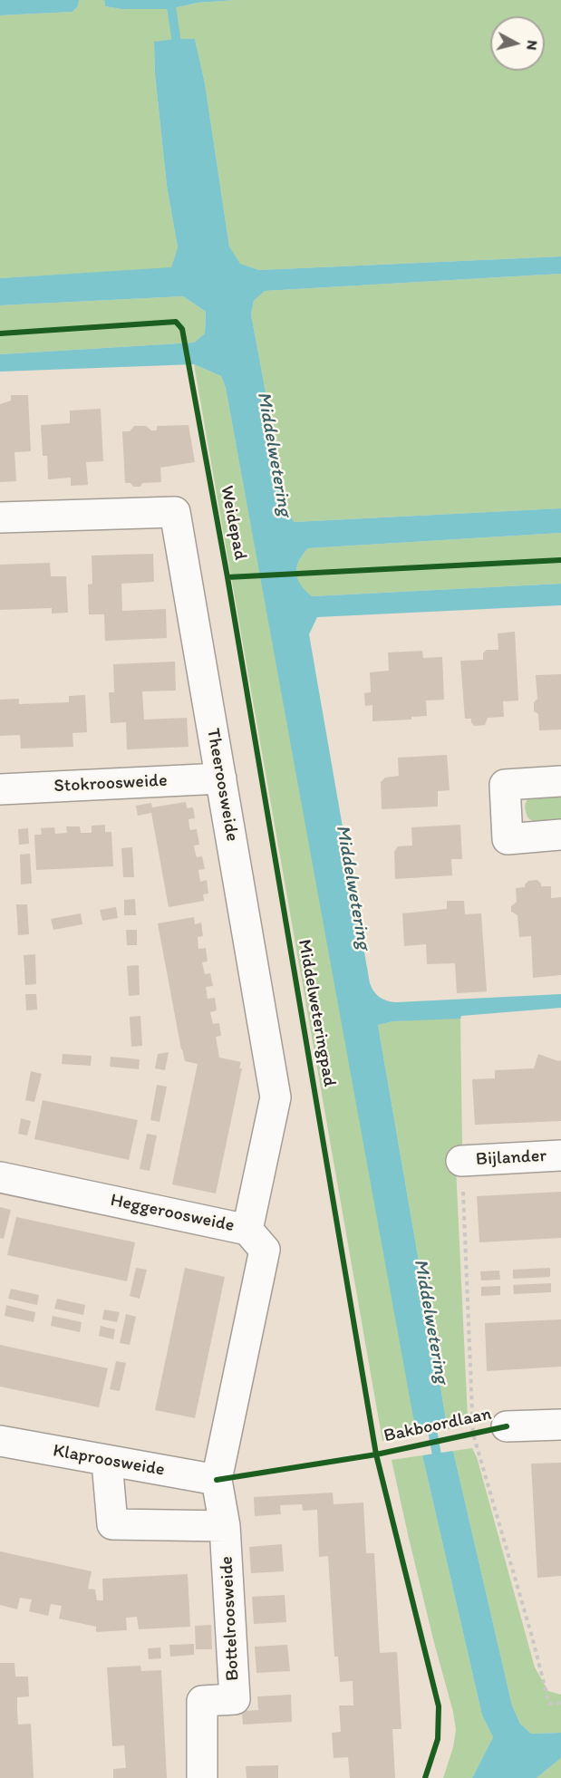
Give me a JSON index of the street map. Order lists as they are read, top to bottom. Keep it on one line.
{"streets":{"street":["Stokroosweide","Theeroosweide","Bijlander","Heggeroosweide","Bakboordlaan","Klaproosweide","Bottelroosweide"],"cycle path":["Weidepad","Middelweteringpad"]},"crossings":[["Stokroosweide","Theeroosweide"],["Theeroosweide","Heggeroosweide"],["Heggeroosweide","Klaproosweide"],["Heggeroosweide","Bottelroosweide"],["Klaproosweide","Bottelroosweide"]],"water":["Middelwetering"],"north":"right"}
